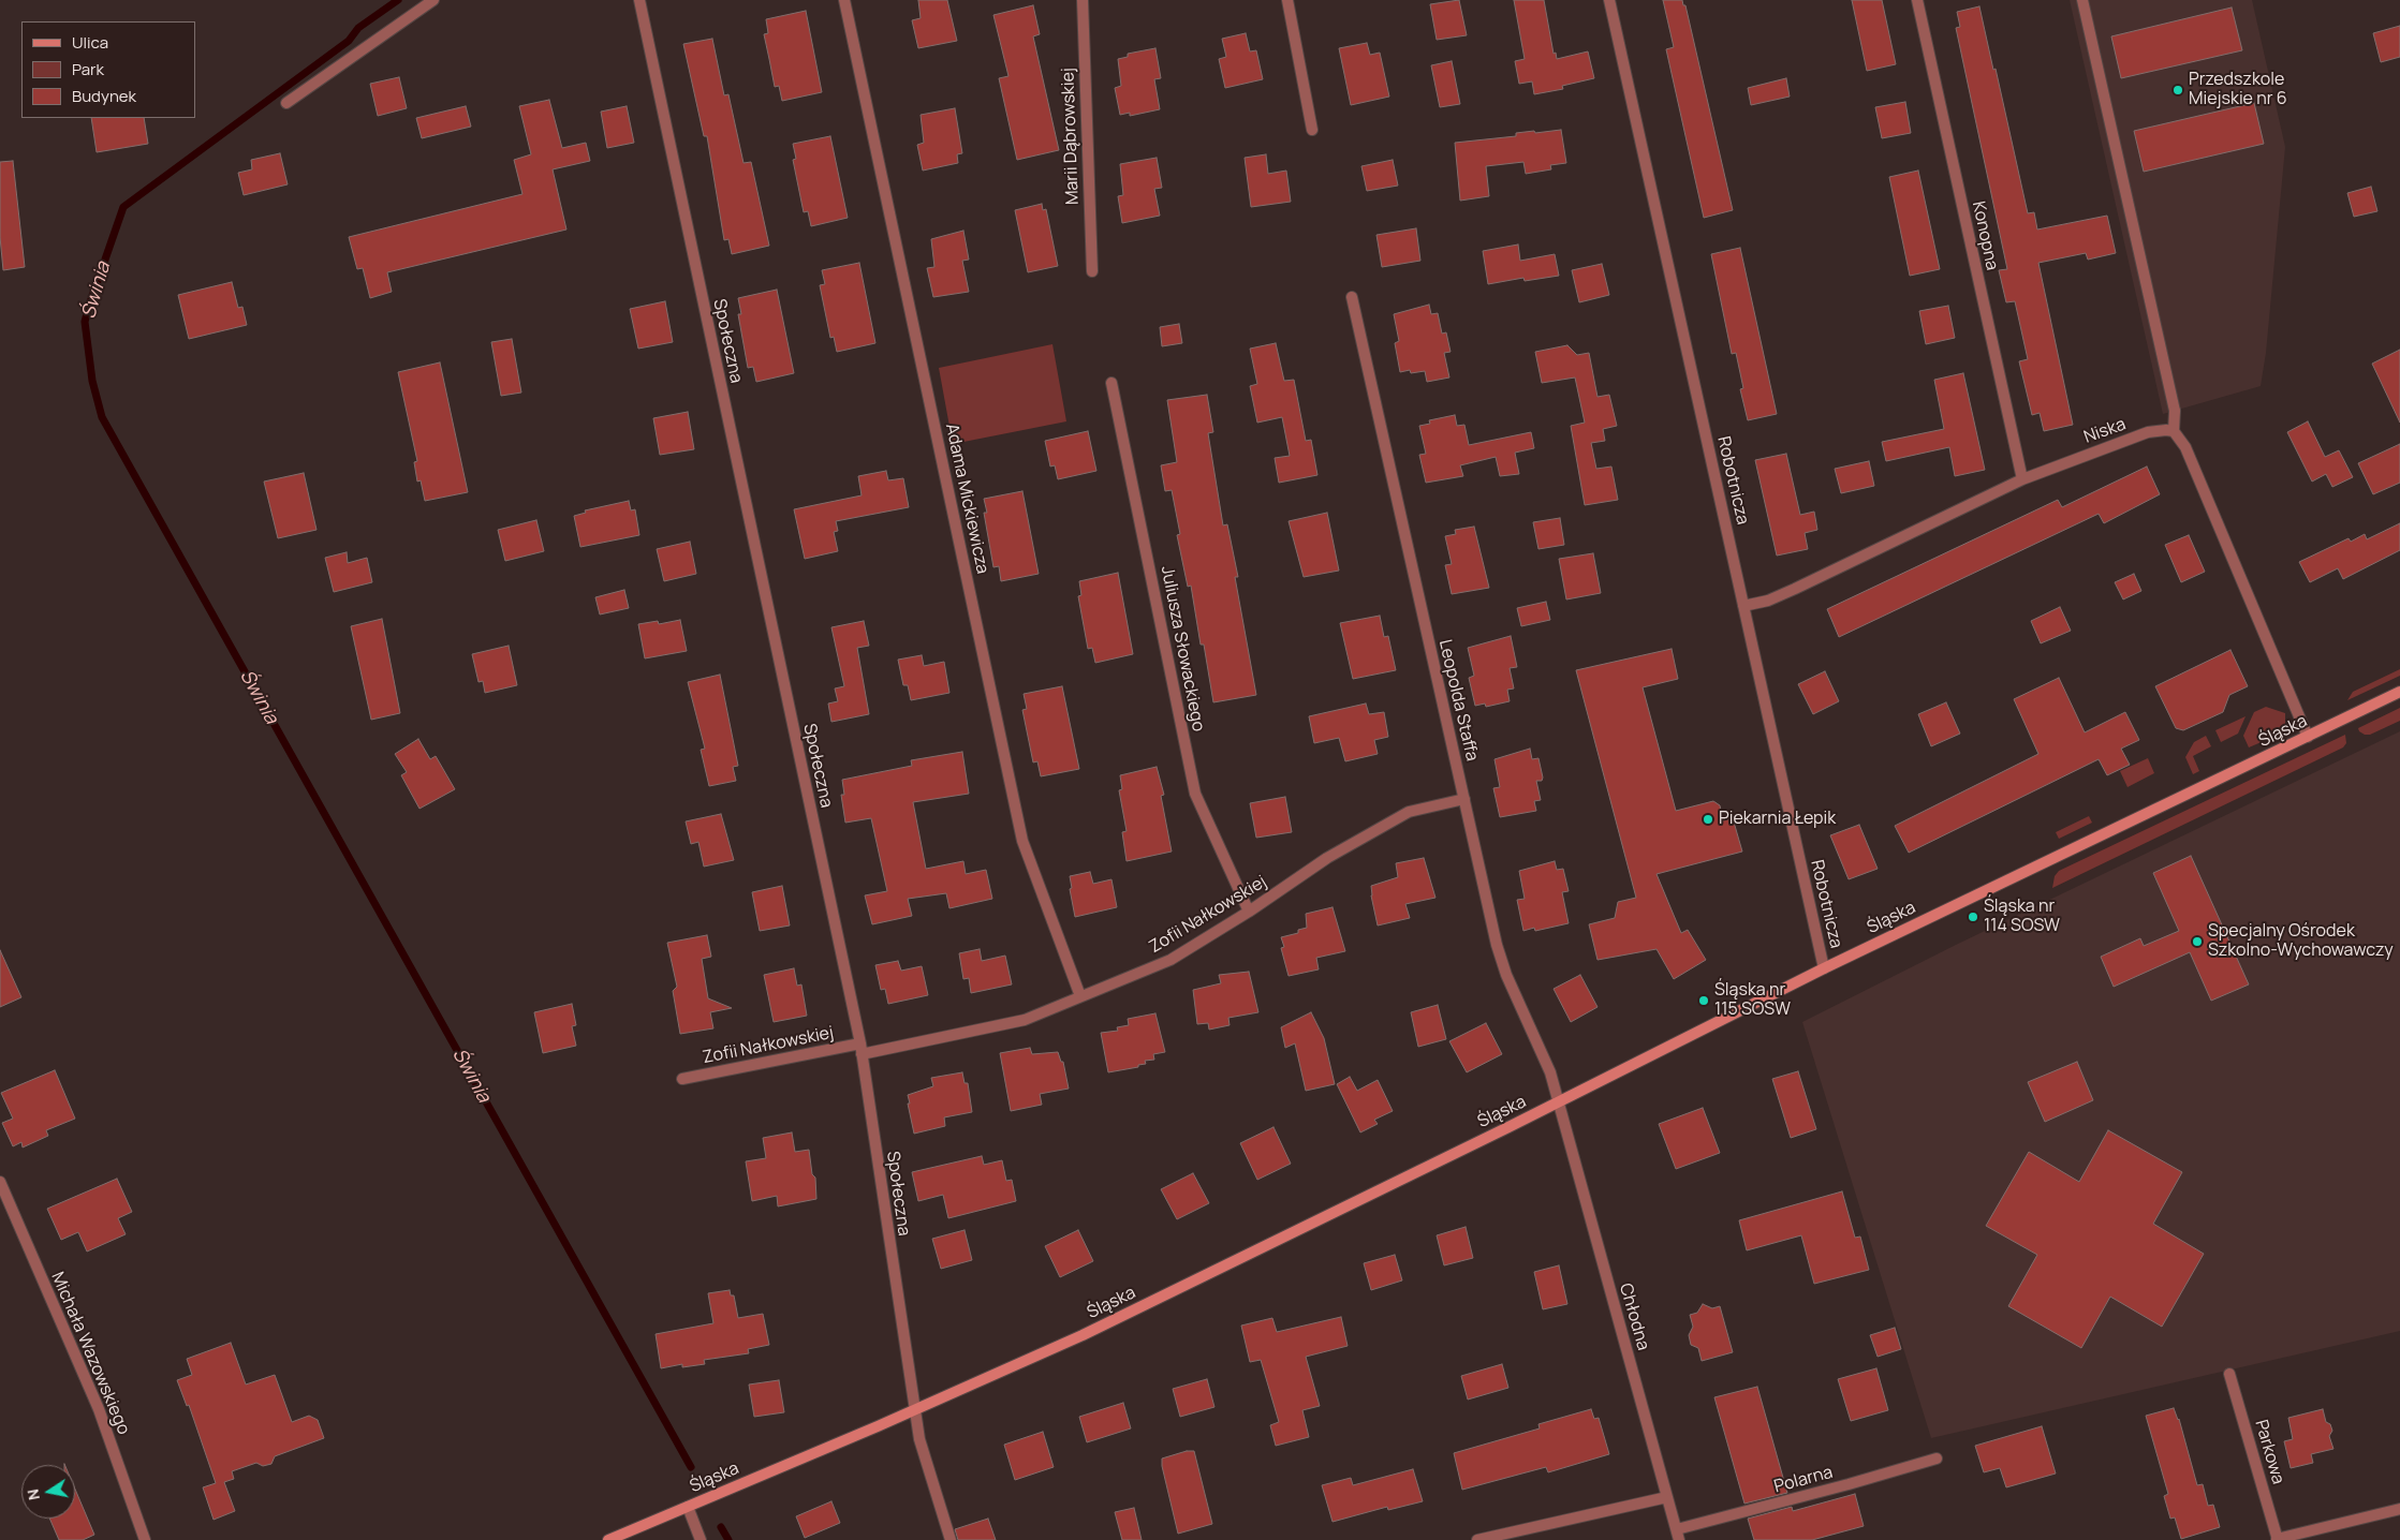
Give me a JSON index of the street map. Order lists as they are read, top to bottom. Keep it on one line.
{"streets":{"street":["Marii Dąbrowskiej","Konopna","Społeczna","Niska","Robotnicza","Adama Mickiewicza","Juliusza Słowackiego","Leopolda Staffa","Śląska","Zofii Nałkowskiej","Chłodna","Michała Wazowskiego","Parkowa","Polarna"]},"crossings":[["Konopna","Niska"],["Społeczna","Śląska"],["Społeczna","Zofii Nałkowskiej"],["Niska","Robotnicza"],["Robotnicza","Śląska"],["Adama Mickiewicza","Zofii Nałkowskiej"],["Juliusza Słowackiego","Zofii Nałkowskiej"],["Leopolda Staffa","Śląska"],["Leopolda Staffa","Zofii Nałkowskiej"],["Leopolda Staffa","Chłodna"],["Śląska","Chłodna"],["Chłodna","Polarna"]],"water":["Świnia"],"places":["Przedszkole Miejskie nr 6","Piekarnia Łepik","Śląska nr 114 SOSW","Specjalny Ośrodek Szkolno-Wychowawczy","Śląska nr 115 SOSW"],"legend":["Ulica","Park","Budynek"],"north":"left"}
